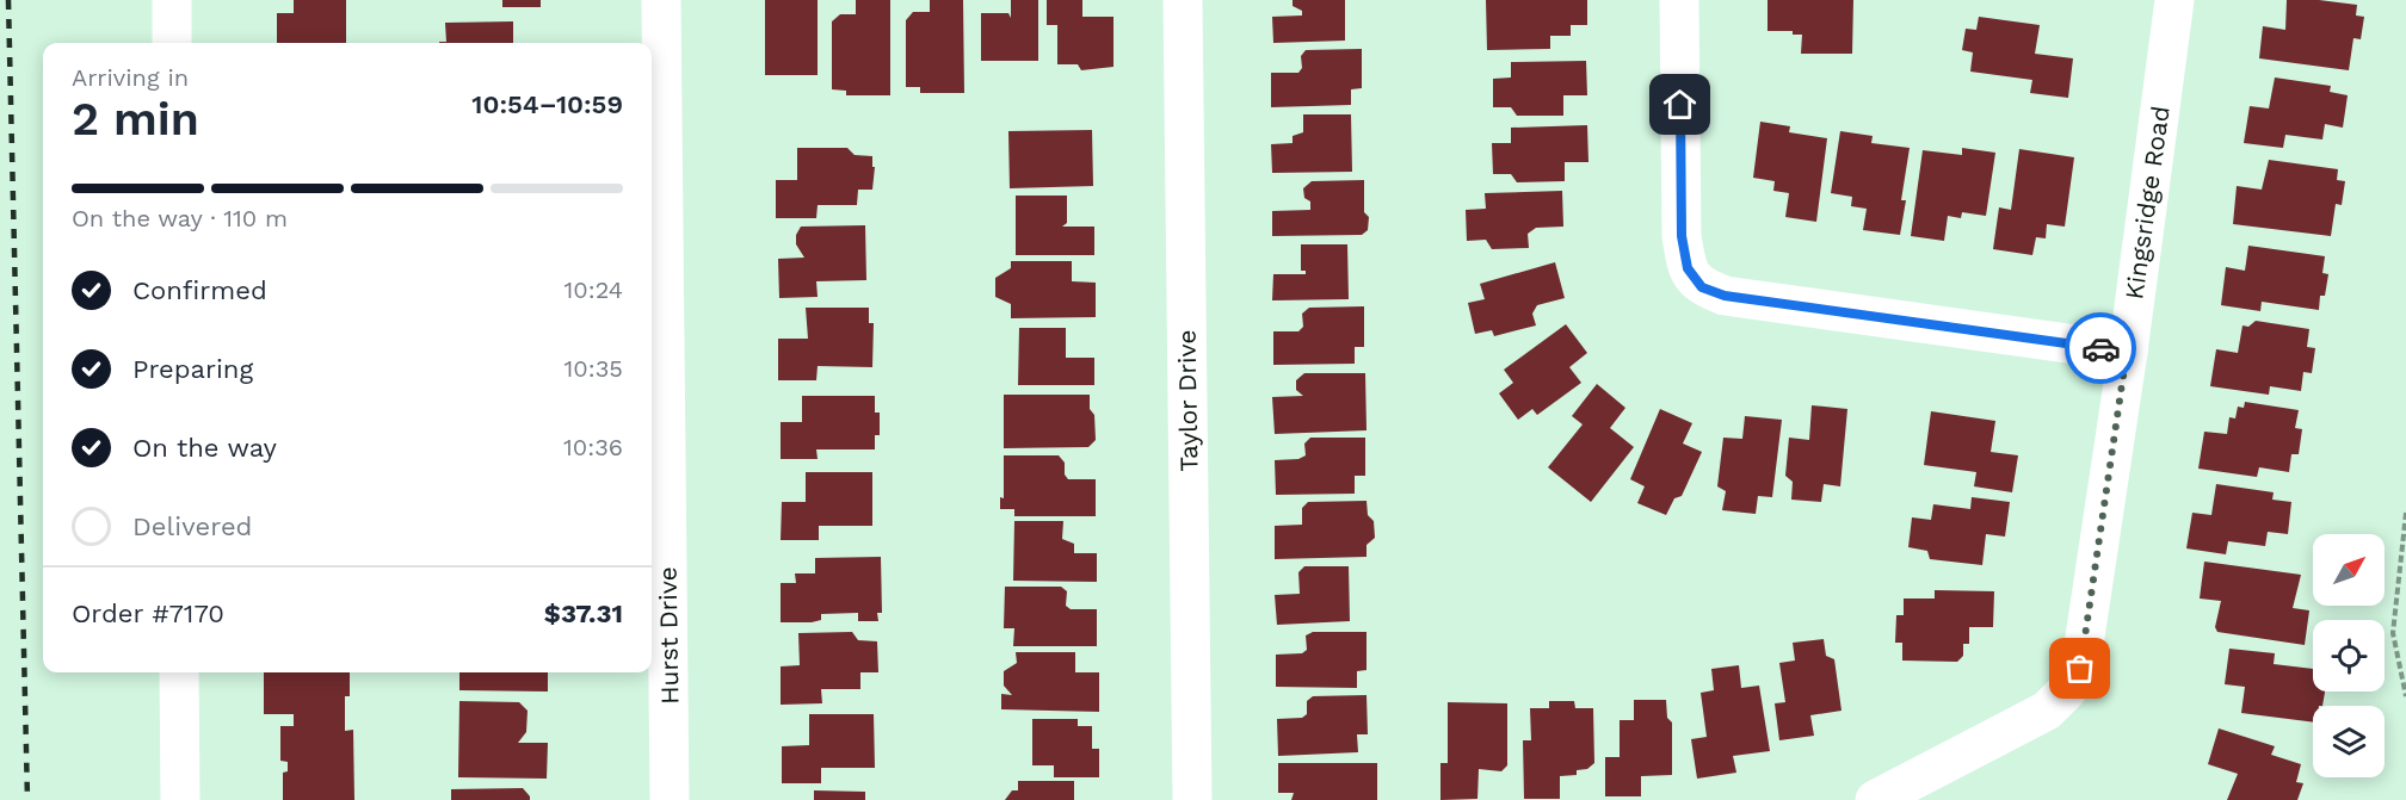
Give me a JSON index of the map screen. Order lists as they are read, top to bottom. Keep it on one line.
{"streets":{"street":["Kingsridge Road","Taylor Drive","Hurst Drive"]},"north":"top right","page":{"heading":["2 min","Arriving in","10:54–10:59"],"panel":["Order #7170","$37.31"],"bar":"On the way · 110 m","list":[["Confirmed","10:24"],["Preparing","10:35"],["On the way","10:36"],"Delivered"]}}
